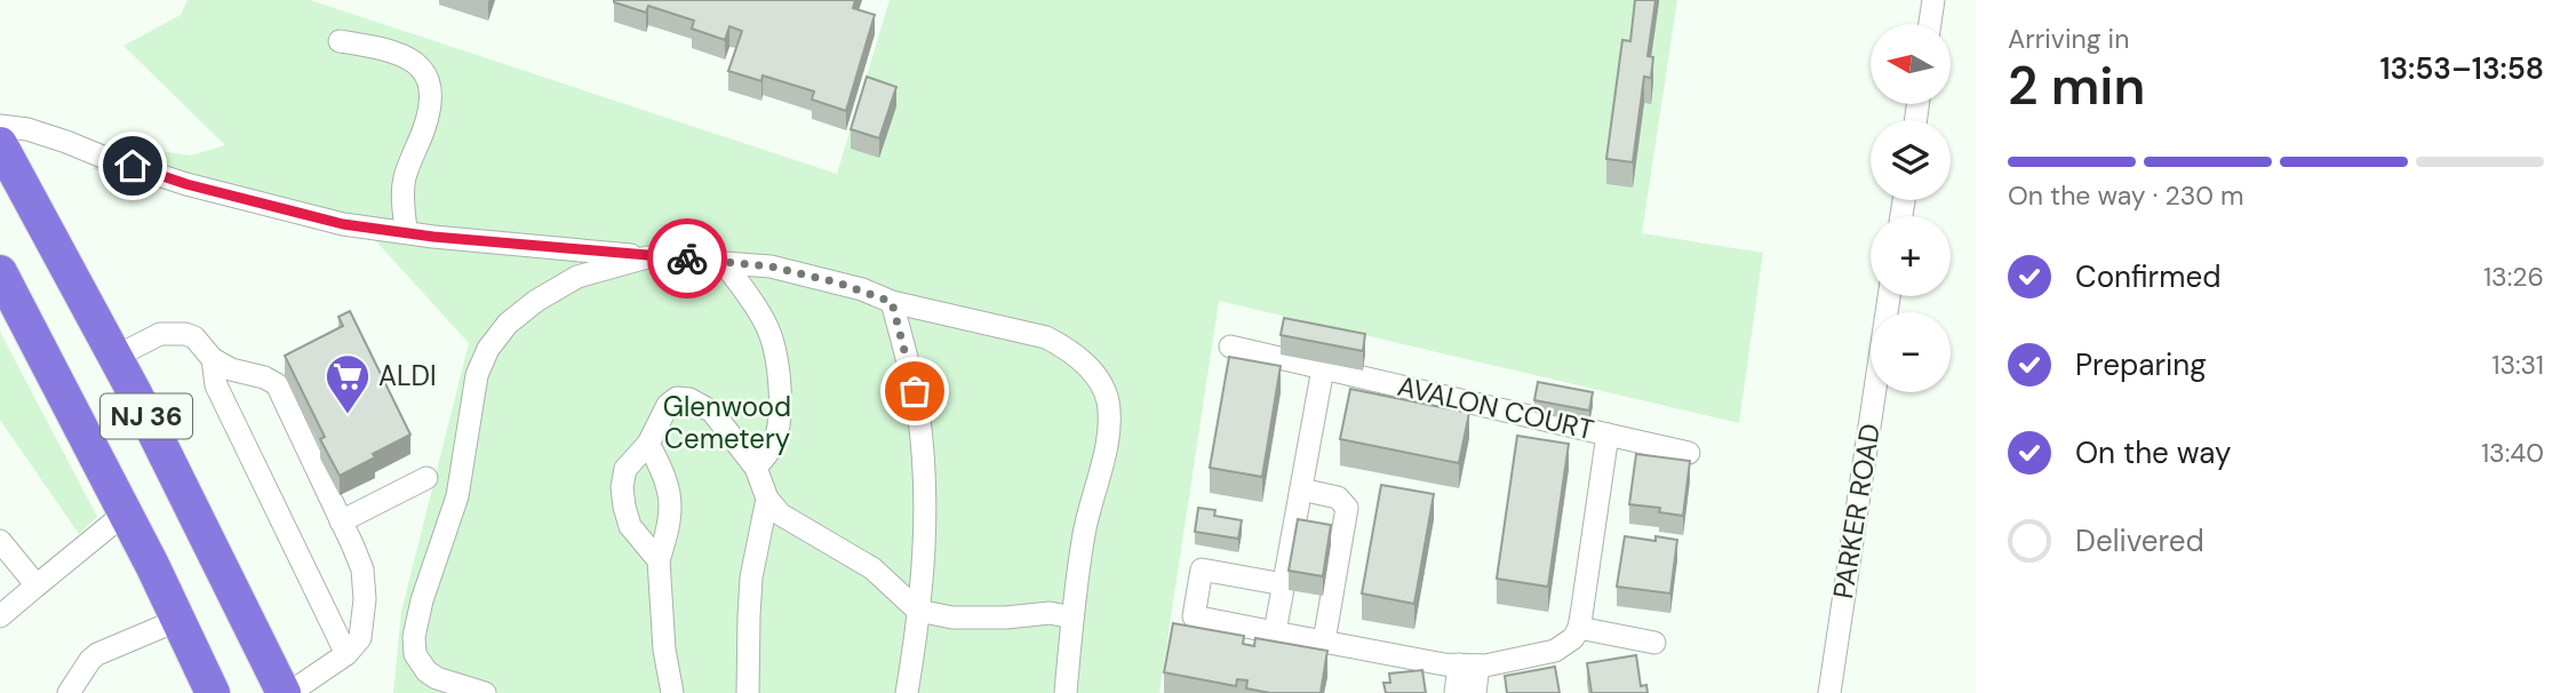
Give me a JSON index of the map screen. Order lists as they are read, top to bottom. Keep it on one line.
{"streets":{"highway":["NJ 36"],"street":["AVALON COURT","PARKER ROAD"]},"parks":["Glenwood Cemetery"],"places":{"supermarket":["ALDI"]},"north":"left","page":{"heading":["2 min","Arriving in","13:53–13:58"],"map_buttons":["+","−"],"bar":"On the way · 230 m","list":[["Confirmed","13:26"],["Preparing","13:31"],["On the way","13:40"],"Delivered"]}}
